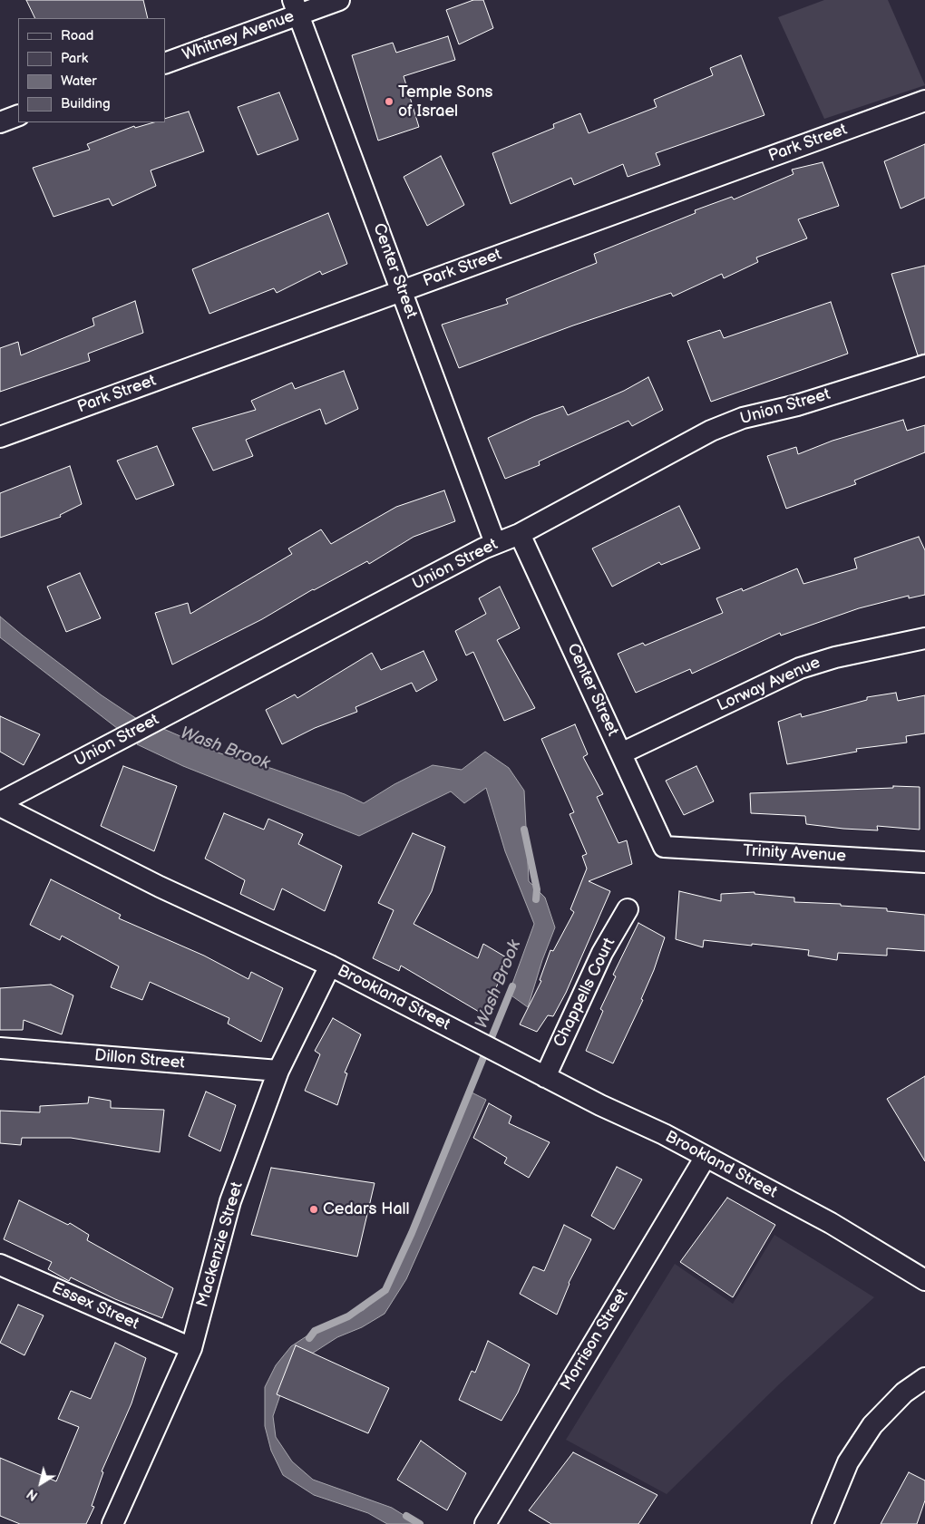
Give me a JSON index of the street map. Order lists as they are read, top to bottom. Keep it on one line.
{"streets":{"street":["Whitney Avenue","Park Street","Center Street","Union Street","Lorway Avenue","Trinity Avenue","Chappells Court","Brookland Street","Dillon Street","Mackenzie Street","Essex Street","Morrison Street"]},"crossings":[["Whitney Avenue","Center Street"],["Park Street","Center Street"],["Center Street","Union Street"],["Center Street","Lorway Avenue"],["Center Street","Trinity Avenue"],["Chappells Court","Brookland Street"],["Brookland Street","Mackenzie Street"],["Brookland Street","Morrison Street"],["Dillon Street","Mackenzie Street"],["Mackenzie Street","Essex Street"]],"water":["Wash Brook"],"places":["Temple Sons of Israel","Cedars Hall"],"legend":["Road","Park","Water","Building"],"north":"bottom left"}
